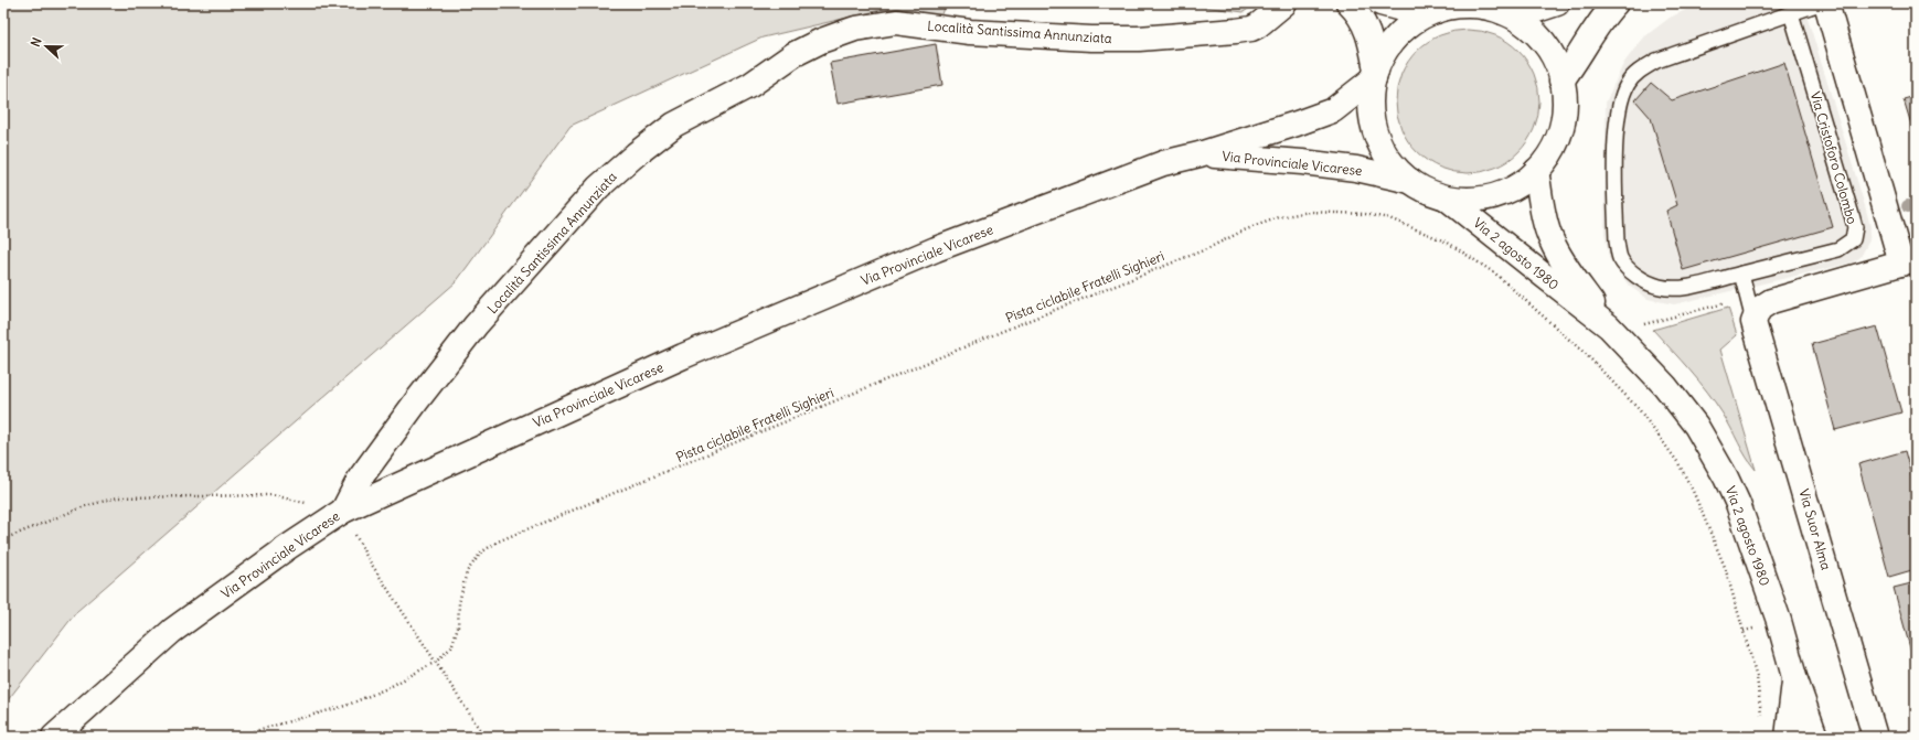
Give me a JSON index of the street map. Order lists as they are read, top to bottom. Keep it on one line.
{"streets":{"street":["Località Santissima Annunziata","Via Provinciale Vicarese","Via 2 agosto 1980","Via Suor Alma"],"lane":["Via Cristoforo Colombo"],"path":["Pista ciclabile Fratelli Sighieri"]},"crossings":[["Località Santissima Annunziata","Via Provinciale Vicarese"]],"north":"left"}
